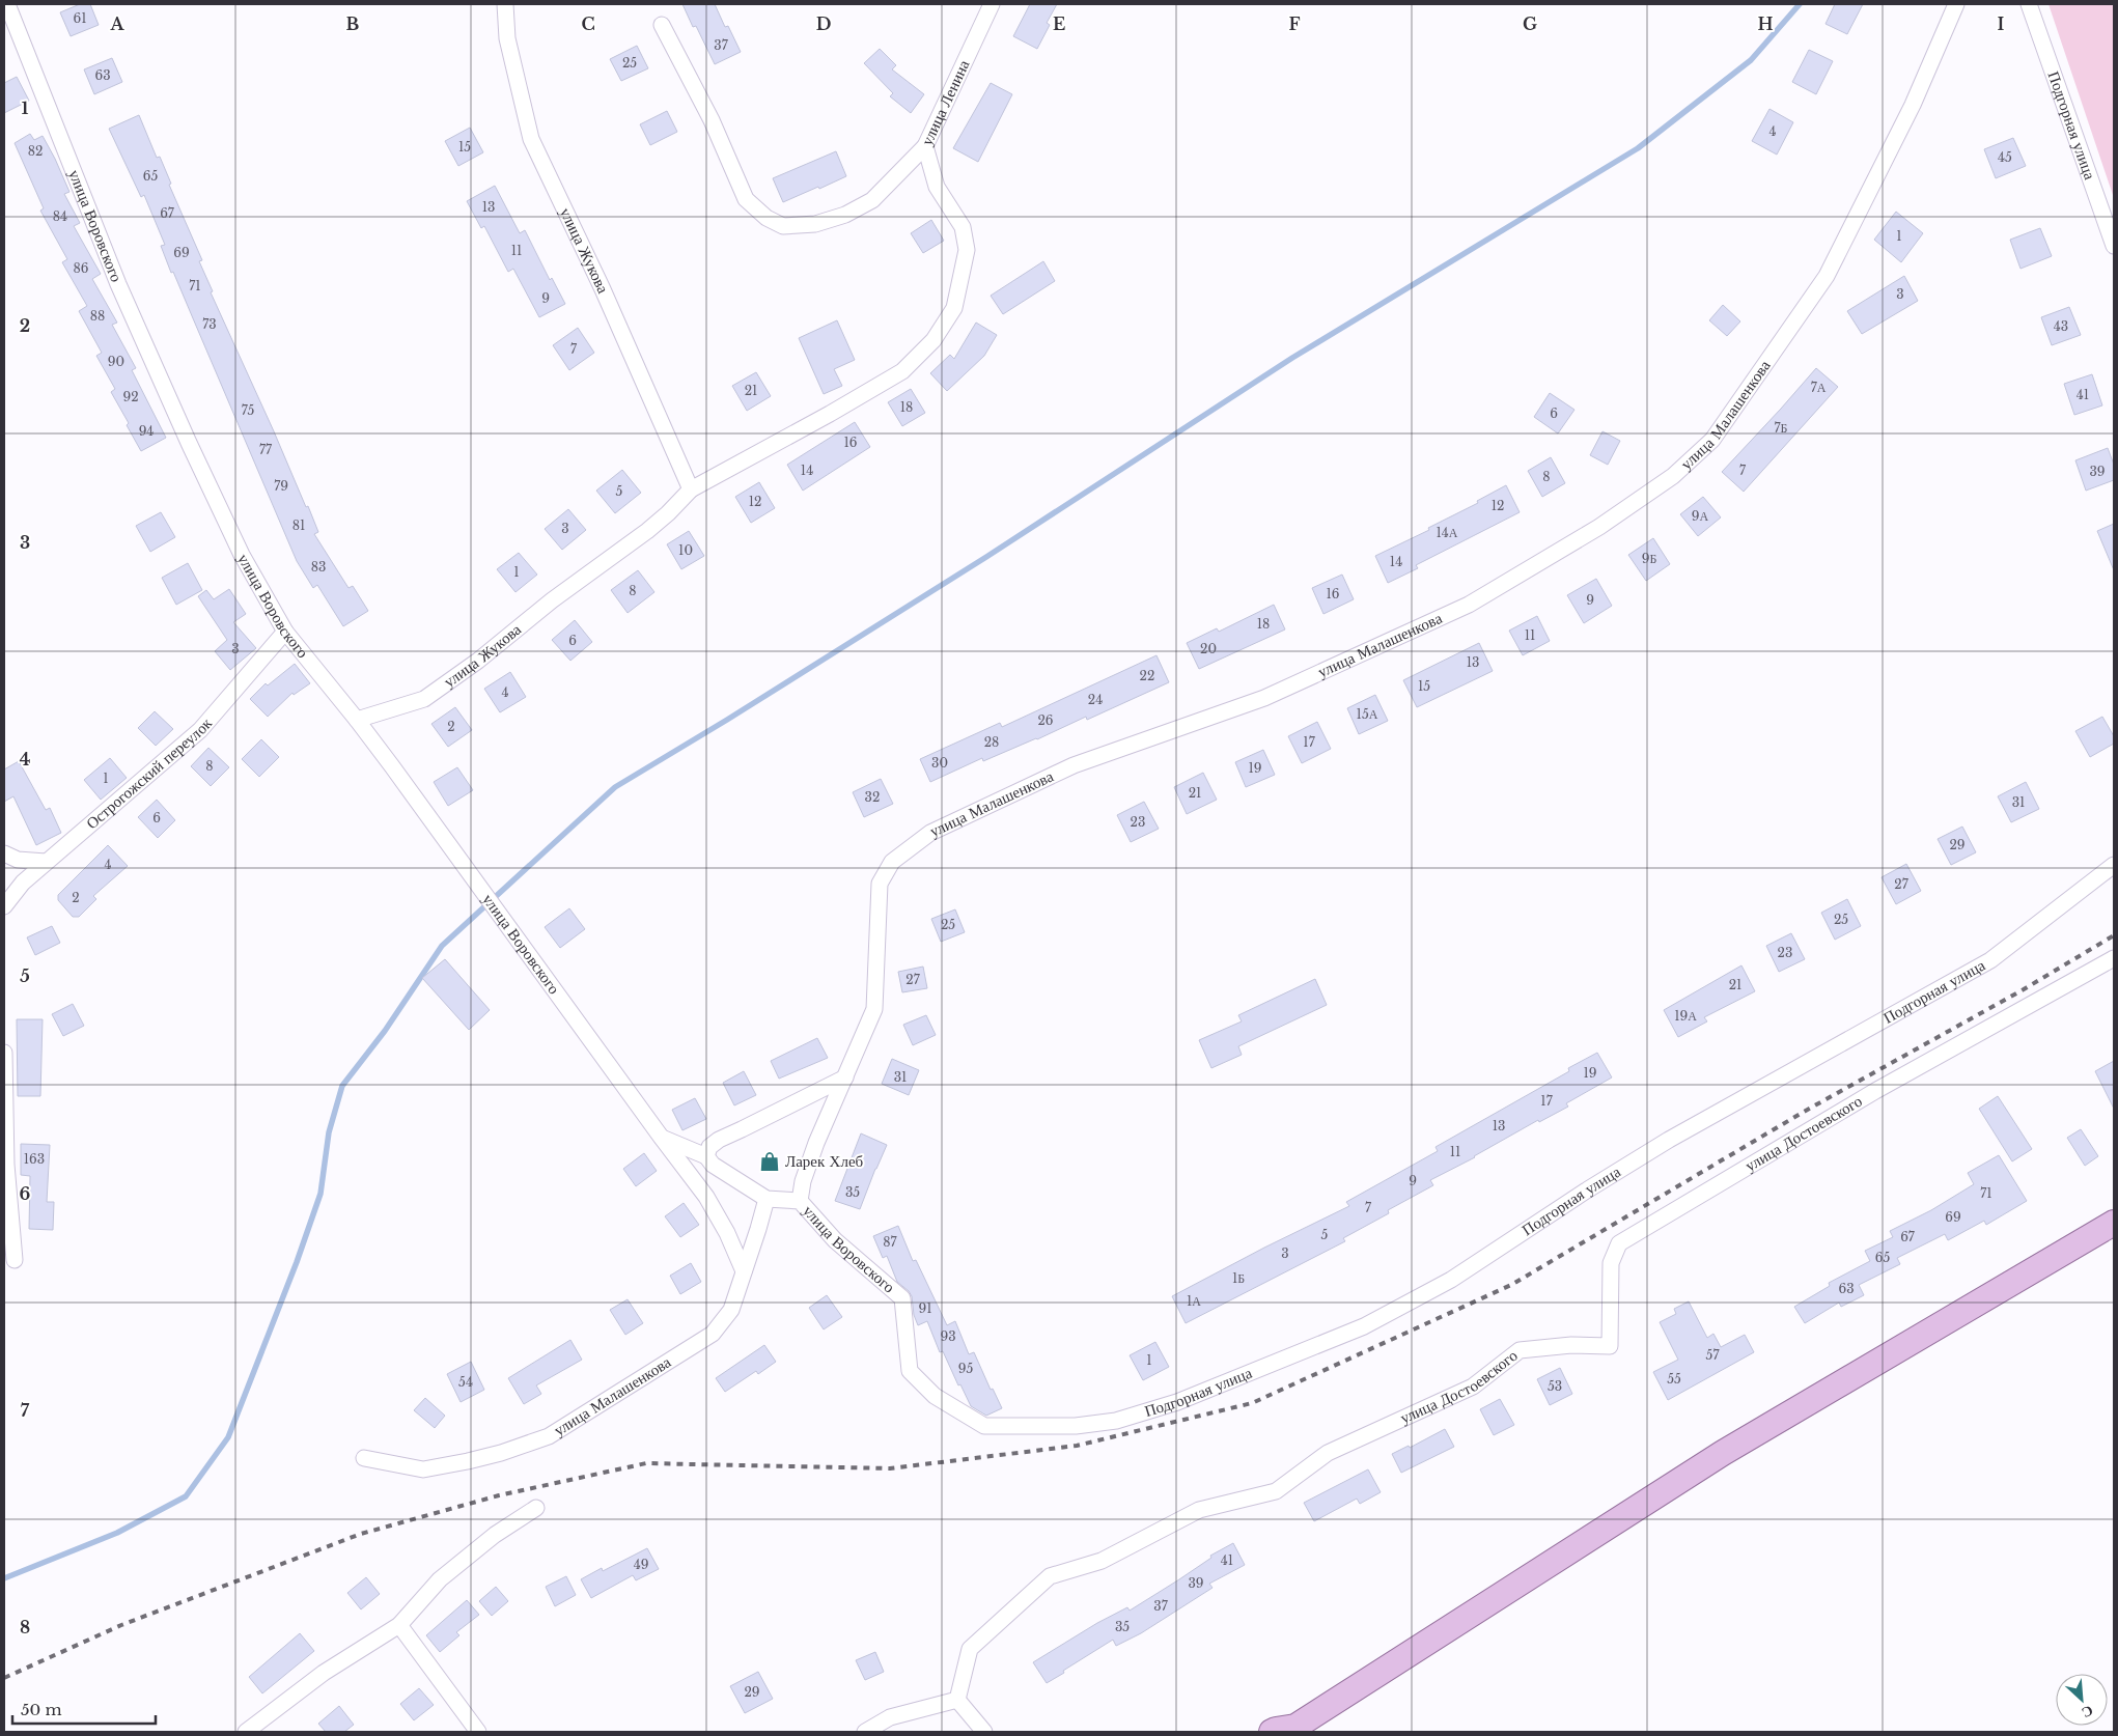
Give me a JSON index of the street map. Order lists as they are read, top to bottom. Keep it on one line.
{"streets":{"street":["улица Ленина","Подгорная улица","улица Воровского","улица Жукова","улица Малашенкова","Острогожский переулок","улица Достоевского"]},"crossings":[["улица Ленина","улица Жукова"],["Подгорная улица","улица Воровского"],["улица Воровского","улица Жукова"],["улица Воровского","улица Малашенкова"],["улица Воровского","Острогожский переулок"]],"places":{"shop":["Ларек Хлеб"]},"house_numbers":["61","37","25","63","4","15","82","45","65","13","67","84","1","11","69","86","71","3","9","88","73","43","7","90","7А","21","41","92","18","75","6","7Б","94","16","77","14","7","39","8","79","5","12","12","9А","81","3","14А","10","9Б","14","83","1","8","16","9","18","11","6","3","20","13","22","15","4","24","15А","26","2","28","17","30","8","19","1","21","32","31","6","23","29","4","27","2","25","25","23","27","21","19А","19","31","17","13","11","163","9","35","71","7","69","5","67","87","3","65","1Б","63","1А","91","93","57","1","95","55","54","53","41","49","39","37","35","29"],"scale_bar":"50 m","north":"bottom right","grid":{"columns":["A","B","C","D","E","F","G","H","I"],"rows":["1","2","3","4","5","6","7","8"]}}
